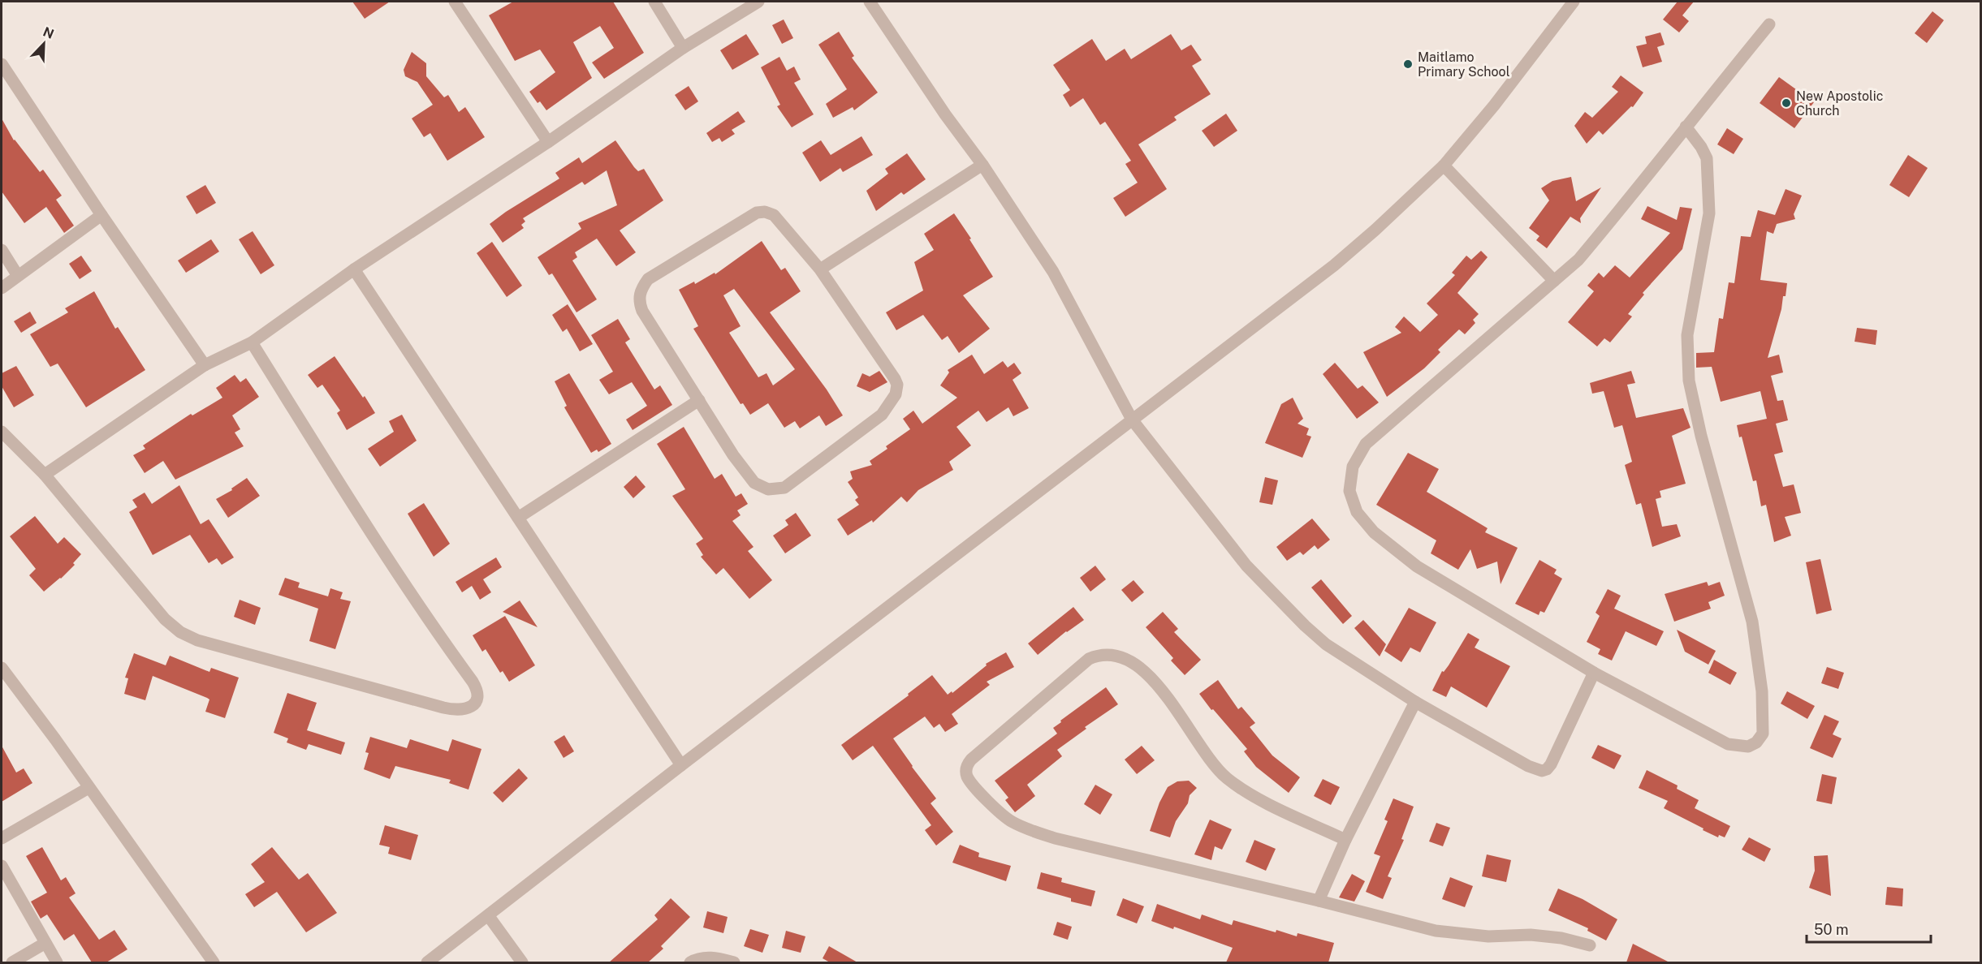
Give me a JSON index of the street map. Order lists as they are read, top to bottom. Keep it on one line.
{"places":["Maitlamo Primary School","New Apostolic Church"],"scale_bar":"50 m","north":"top right"}
